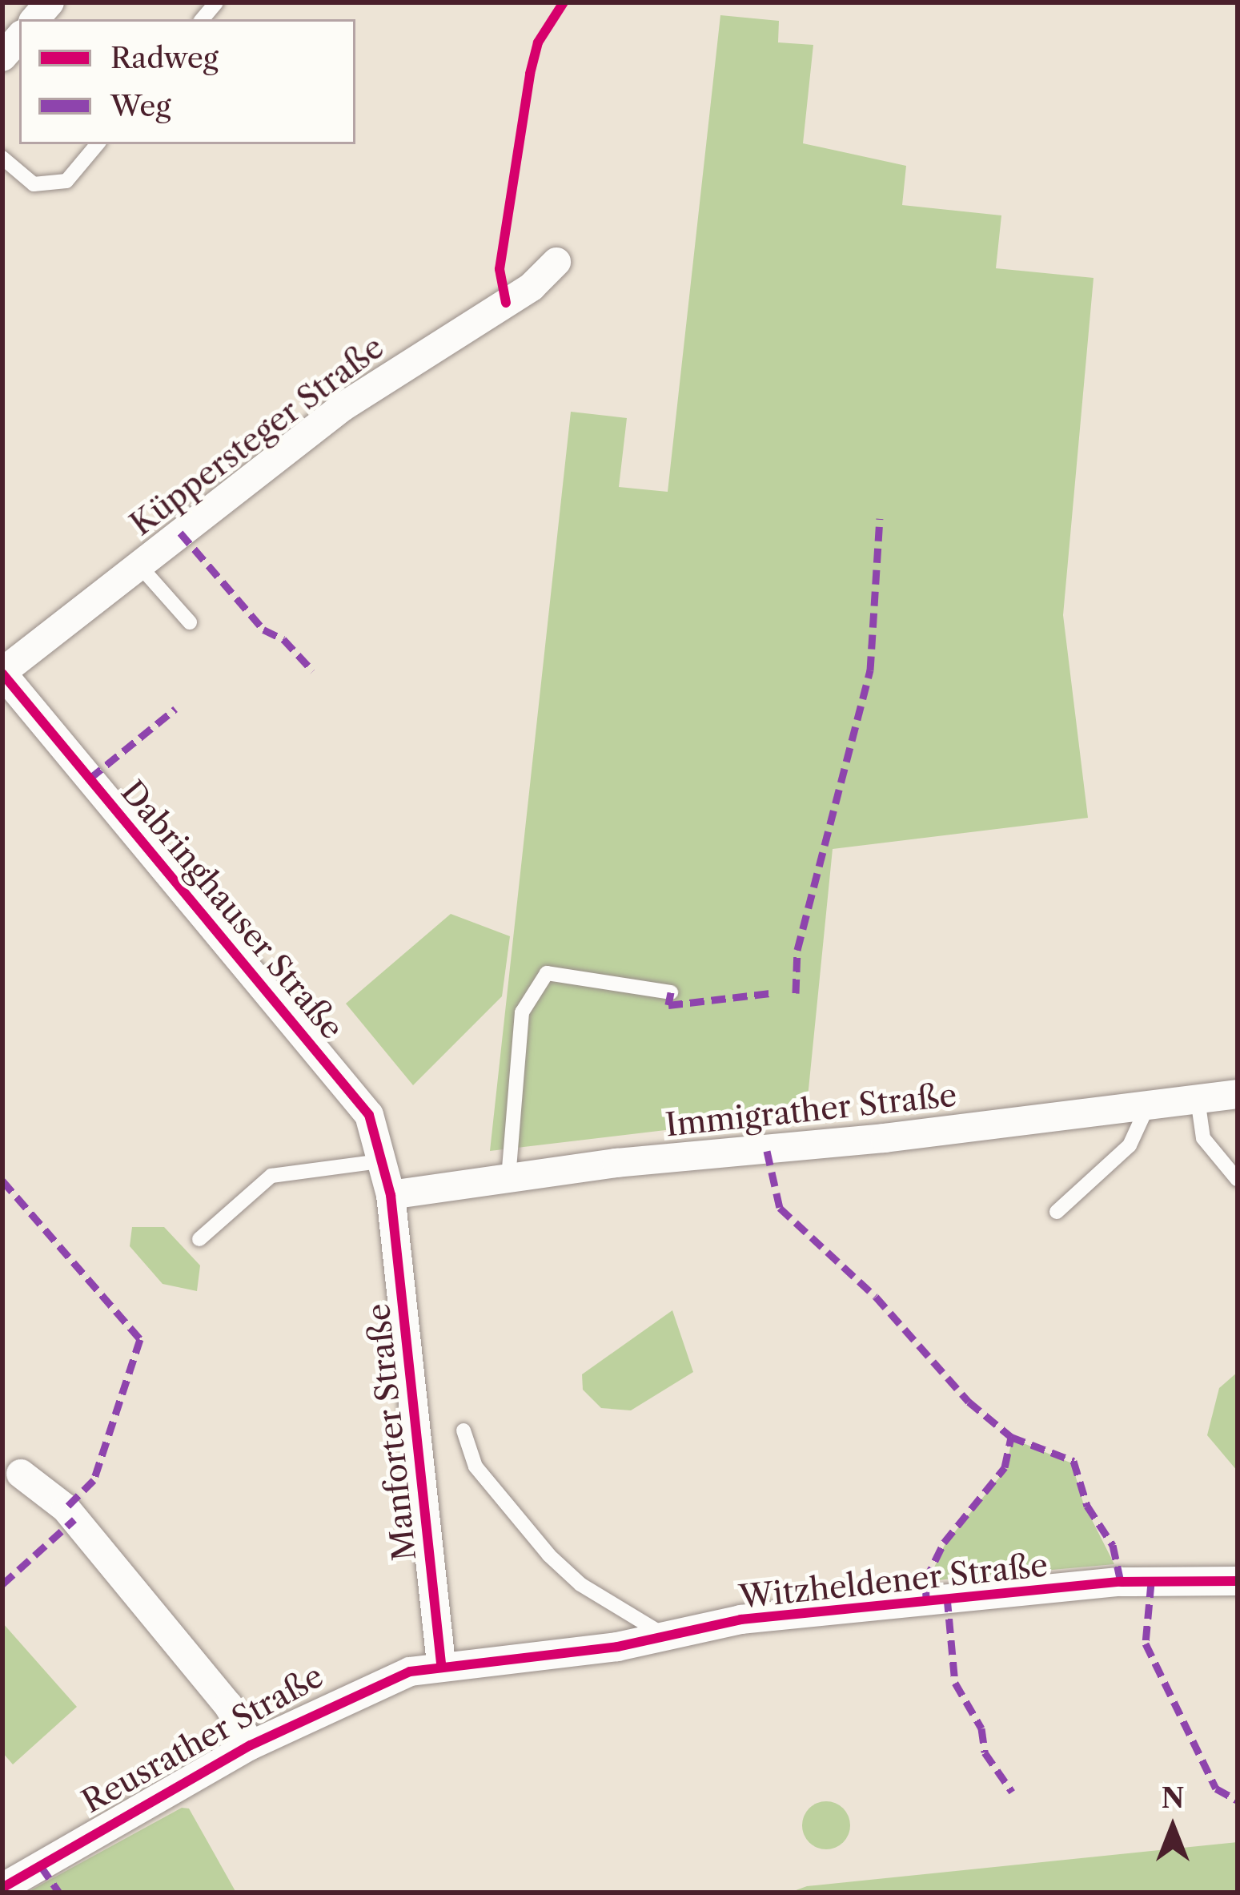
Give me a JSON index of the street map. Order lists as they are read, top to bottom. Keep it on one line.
{"streets":{"street":["Küppersteger Straße","Dabringhauser Straße","Immigrather Straße","Manforter Straße","Witzheldener Straße","Reusrather Straße"]},"crossings":[["Küppersteger Straße","Dabringhauser Straße"],["Dabringhauser Straße","Immigrather Straße"],["Dabringhauser Straße","Manforter Straße"],["Immigrather Straße","Manforter Straße"],["Manforter Straße","Witzheldener Straße"],["Manforter Straße","Reusrather Straße"],["Witzheldener Straße","Reusrather Straße"]],"legend":["Radweg","Weg"],"north":"top"}
